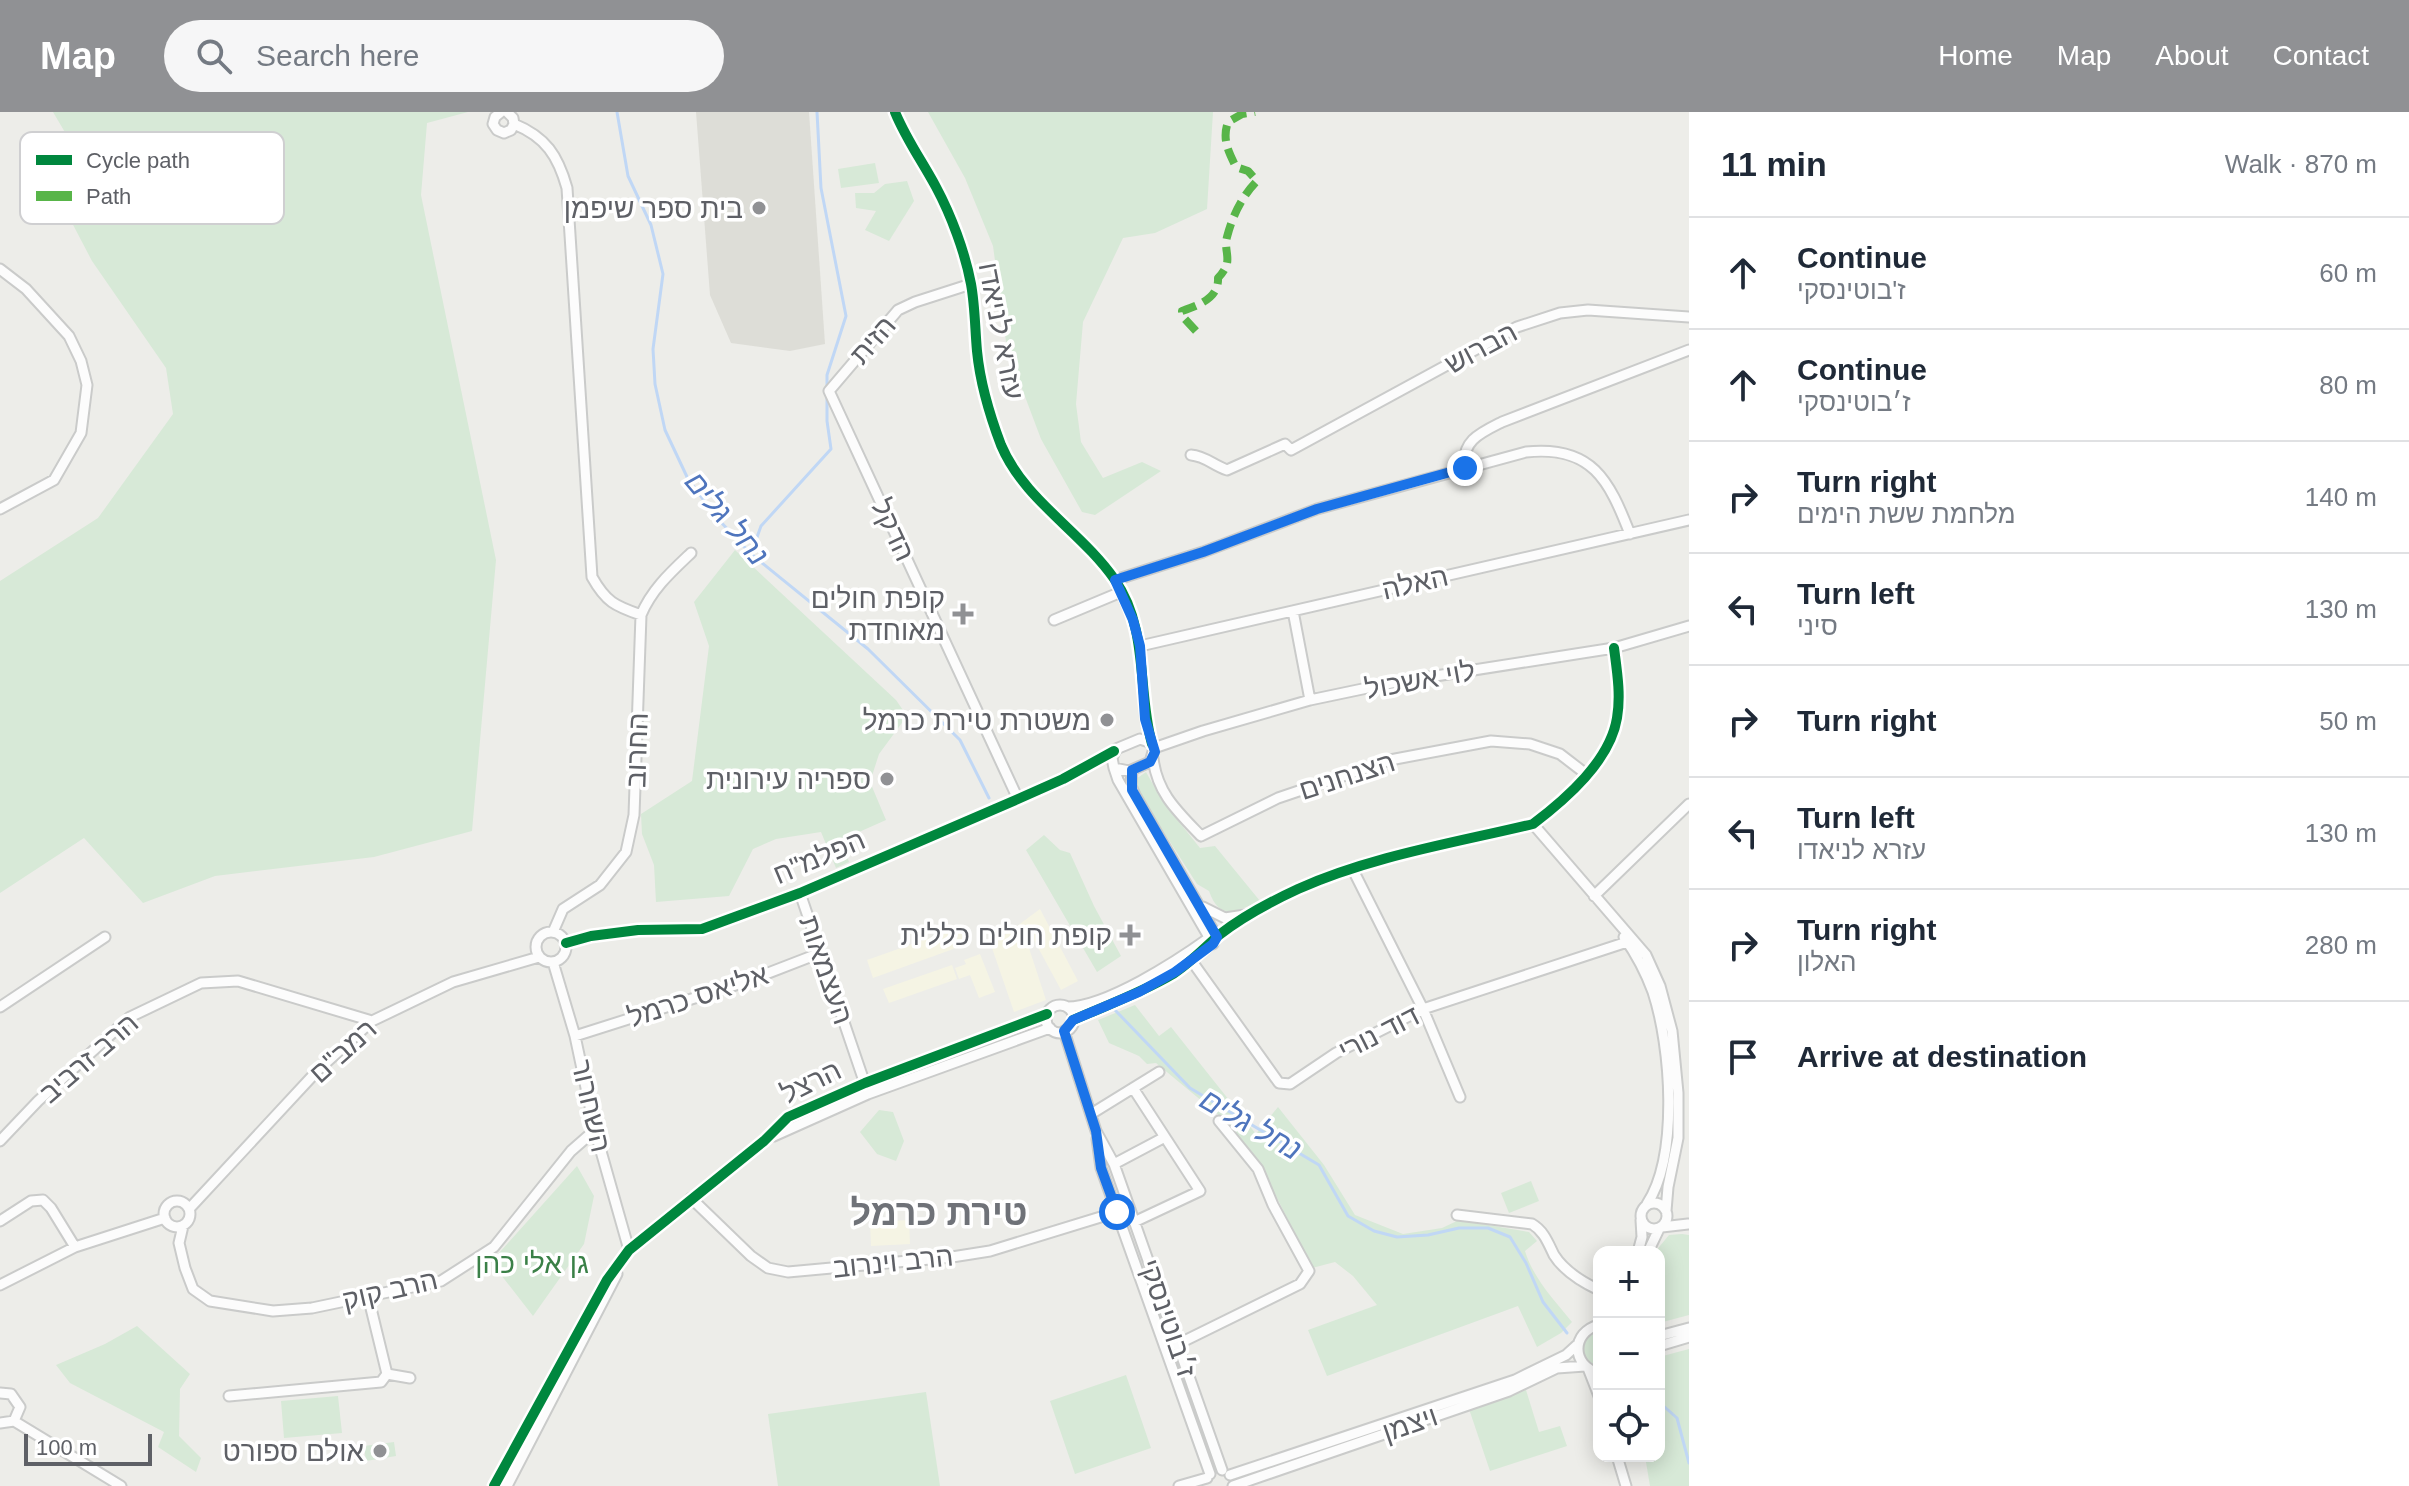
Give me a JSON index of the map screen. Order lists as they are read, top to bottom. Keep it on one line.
{"streets":{"street":["עזרא לניאדו","הזית","הברוש","הדקל","האלה","לוי אשכול","החרוב","הצנחנים","הפלמ\"ח","העצמאות","אליאס כרמל","דוד נורי","רמב\"ם","הרב זרביב","הרצל","השחרור","הרב וינרוב","הרב קוק","ז׳בוטינסקי","ויצמן"]},"crossings":[["עזרא לניאדו","הזית"],["עזרא לניאדו","האלה"],["עזרא לניאדו","לוי אשכול"],["עזרא לניאדו","הצנחנים"],["עזרא לניאדו","הפלמ\"ח"],["הזית","הדקל"],["הדקל","הפלמ\"ח"],["לוי אשכול","הצנחנים"],["לוי אשכול","הפלמ\"ח"],["החרוב","הפלמ\"ח"],["החרוב","רמב\"ם"],["החרוב","השחרור"],["הפלמ\"ח","העצמאות"],["הפלמ\"ח","רמב\"ם"],["הפלמ\"ח","השחרור"],["העצמאות","אליאס כרמל"],["העצמאות","הרצל"],["אליאס כרמל","השחרור"],["רמב\"ם","הרב זרביב"],["רמב\"ם","השחרור"],["רמב\"ם","הרב קוק"],["הרצל","השחרור"],["הרצל","הרב וינרוב"],["הרצל","ז׳בוטינסקי"],["השחרור","הרב קוק"],["ז׳בוטינסקי","ויצמן"]],"districts":["טירת כרמל"],"water":["נחל גלים"],"parks":["גן אלי כהן"],"places":{"other":["בית ספר שיפמן","משטרת טירת כרמל","ספריה עירונית","אולם ספורט"],"health":["קופת חולים מאוחדת","קופת חולים כללית"]},"legend":["Cycle path","Path"],"scale_bar":"100 m","page":{"header":"Map","search":"Search here","nav":["Home","Map","About","Contact"],"heading":["11 min","Walk · 870 m"],"list":[["Continue","ז'בוטינסקי","60 m"],["Continue","ז׳בוטינסקי","80 m"],["Turn right","מלחמת ששת הימים","140 m"],["Turn left","סיני","130 m"],["Turn right","50 m"],["Turn left","עזרא לניאדו","130 m"],["Turn right","האלון","280 m"],"Arrive at destination"],"map_buttons":["+","−"],"scale":"100 m"}}
